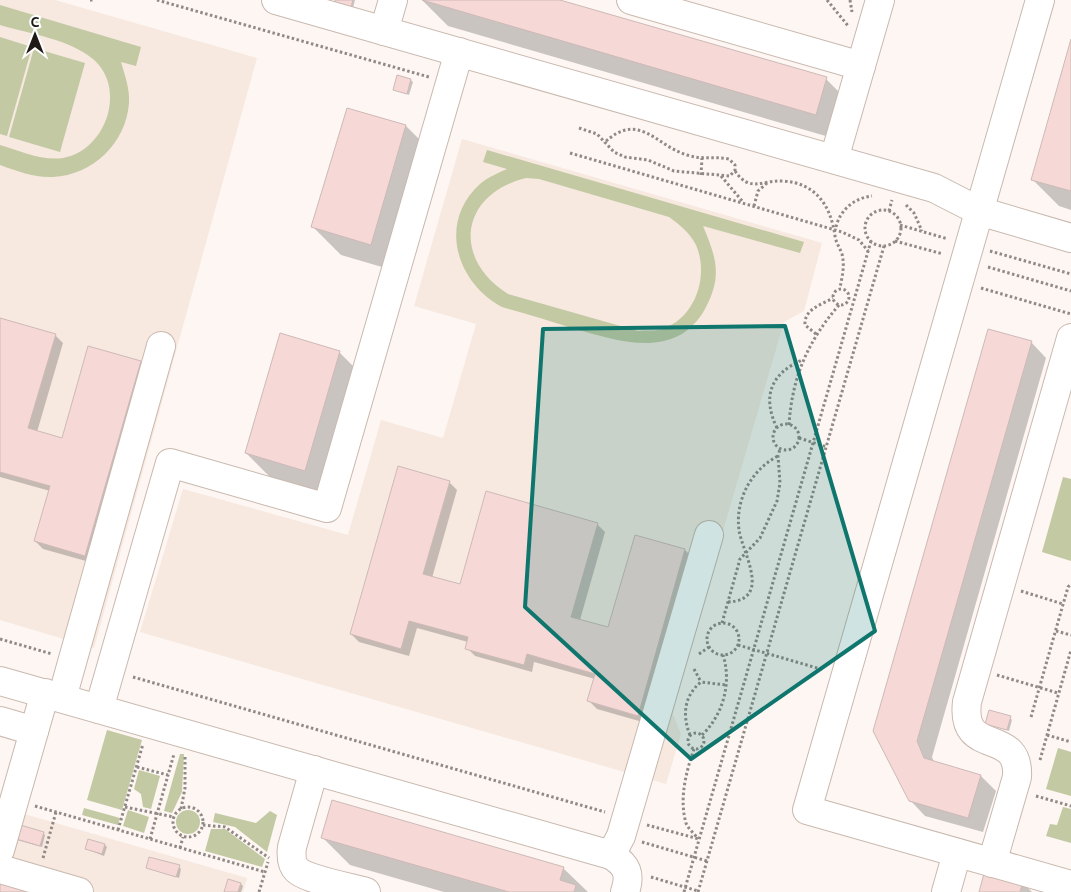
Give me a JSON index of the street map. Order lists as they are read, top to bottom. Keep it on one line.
{"north":"top"}
